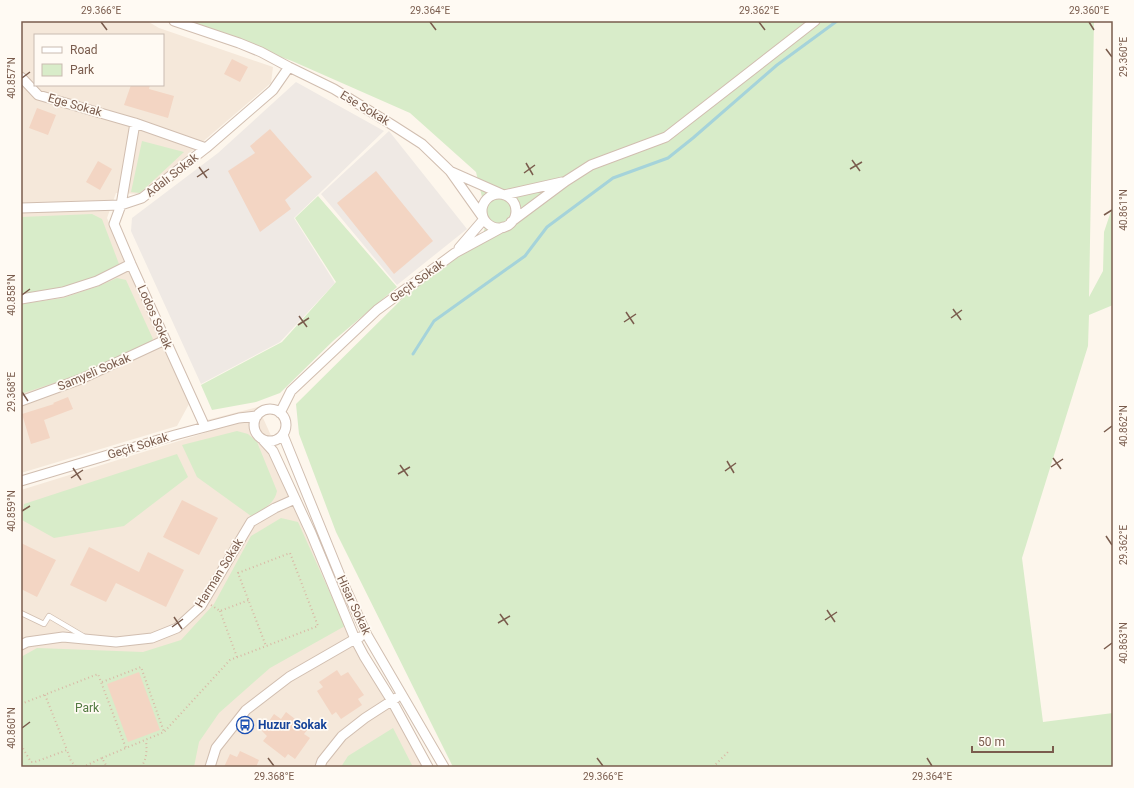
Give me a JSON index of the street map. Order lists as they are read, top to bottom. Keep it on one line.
{"streets":{"street":["Ege Sokak","Ese Sokak","Adalı Sokak","Geçit Sokak","Lodos Sokak","Samyeli Sokak","Harman Sokak","Hisar Sokak"]},"crossings":[["Ege Sokak","Adalı Sokak"],["Ese Sokak","Adalı Sokak"],["Adalı Sokak","Lodos Sokak"],["Geçit Sokak","Lodos Sokak"],["Geçit Sokak","Hisar Sokak"],["Lodos Sokak","Samyeli Sokak"],["Harman Sokak","Hisar Sokak"]],"parks":["Park"],"places":{"bus stop":["Huzur Sokak"]},"legend":["Road","Park"],"scale_bar":"50 m","coordinates":["29.366°E","29.364°E","29.362°E","29.360°E","40.857°N","40.861°N","40.858°N","29.368°E","40.862°N","40.859°N","40.863°N","40.860°N"]}
